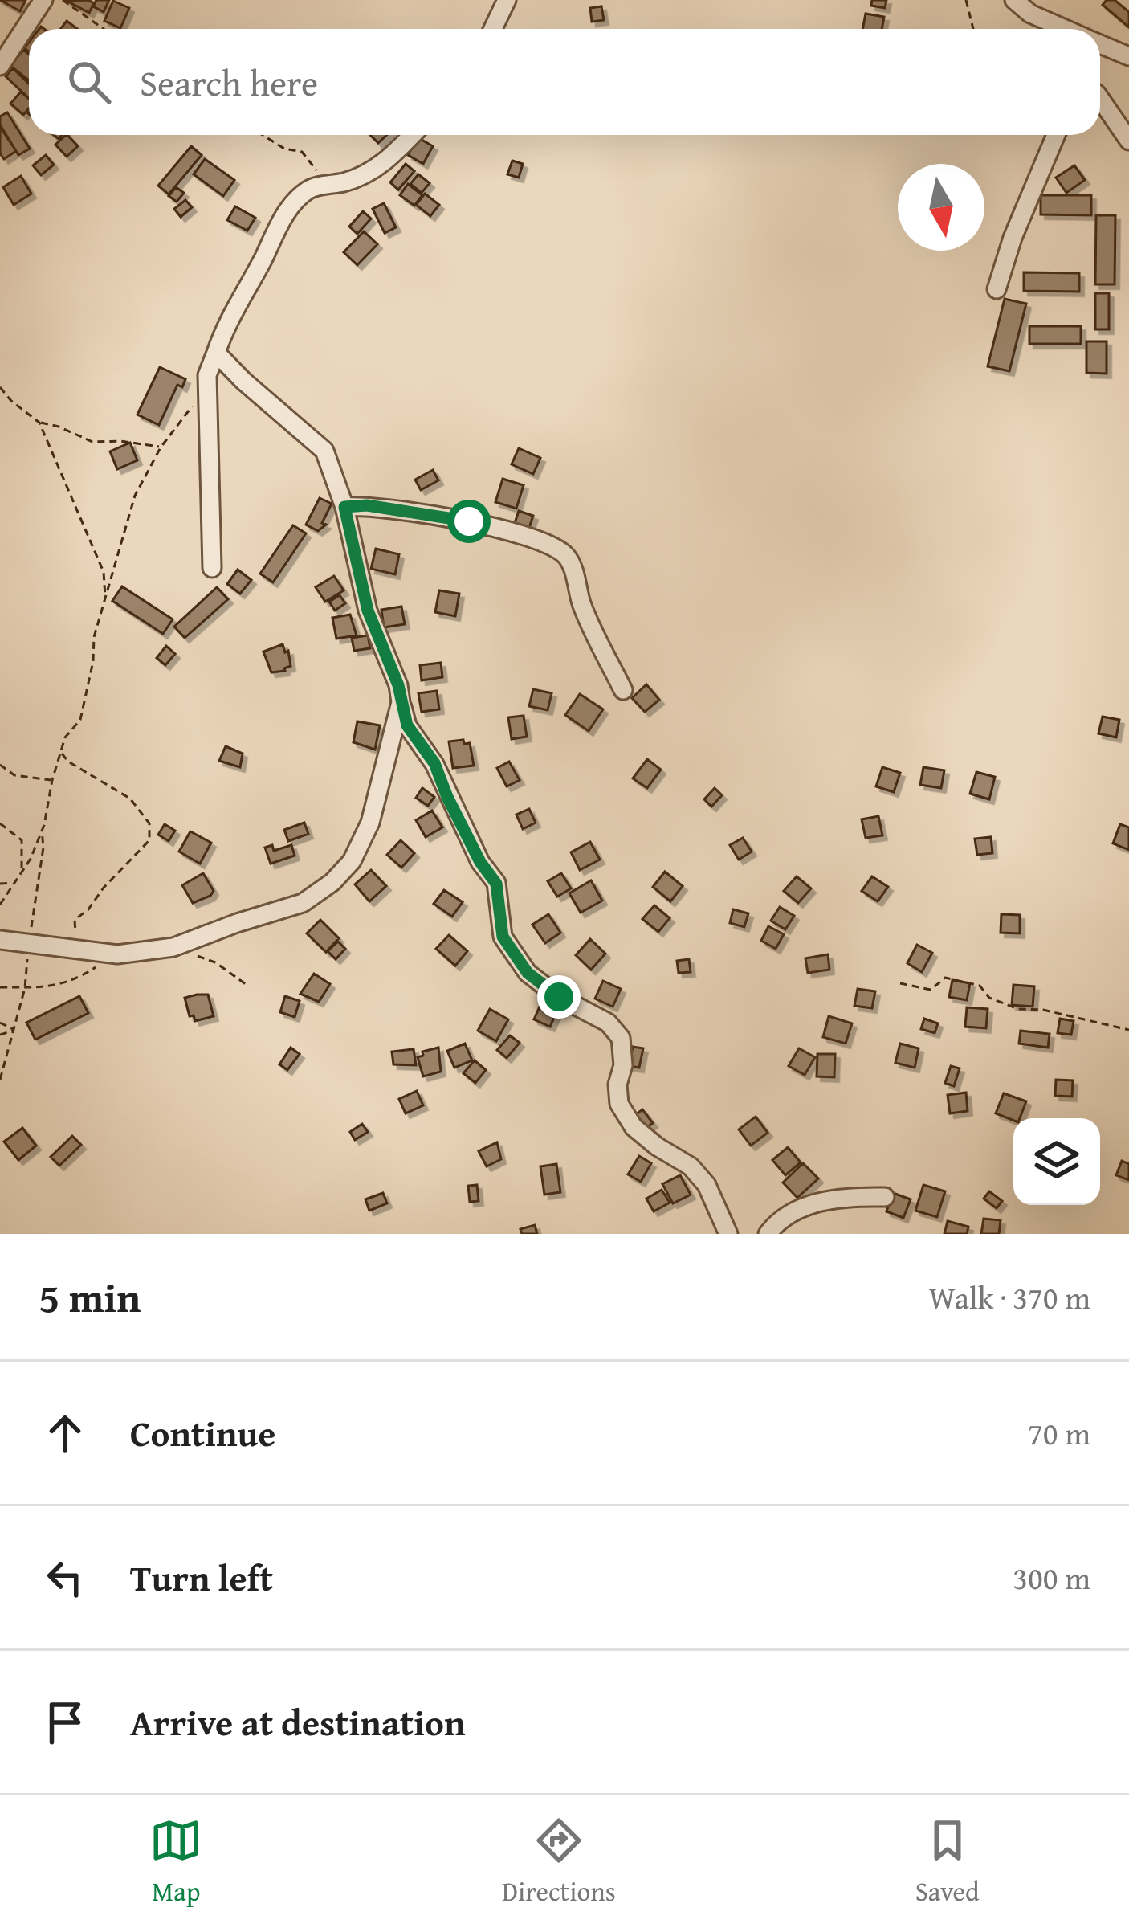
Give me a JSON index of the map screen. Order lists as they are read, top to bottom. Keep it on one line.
{"north":"bottom","page":{"search":"Search here","heading":["5 min","Walk · 370 m"],"list":[["Continue","70 m"],["Turn left","300 m"],"Arrive at destination"],"nav":["Map","Directions","Saved"]}}
